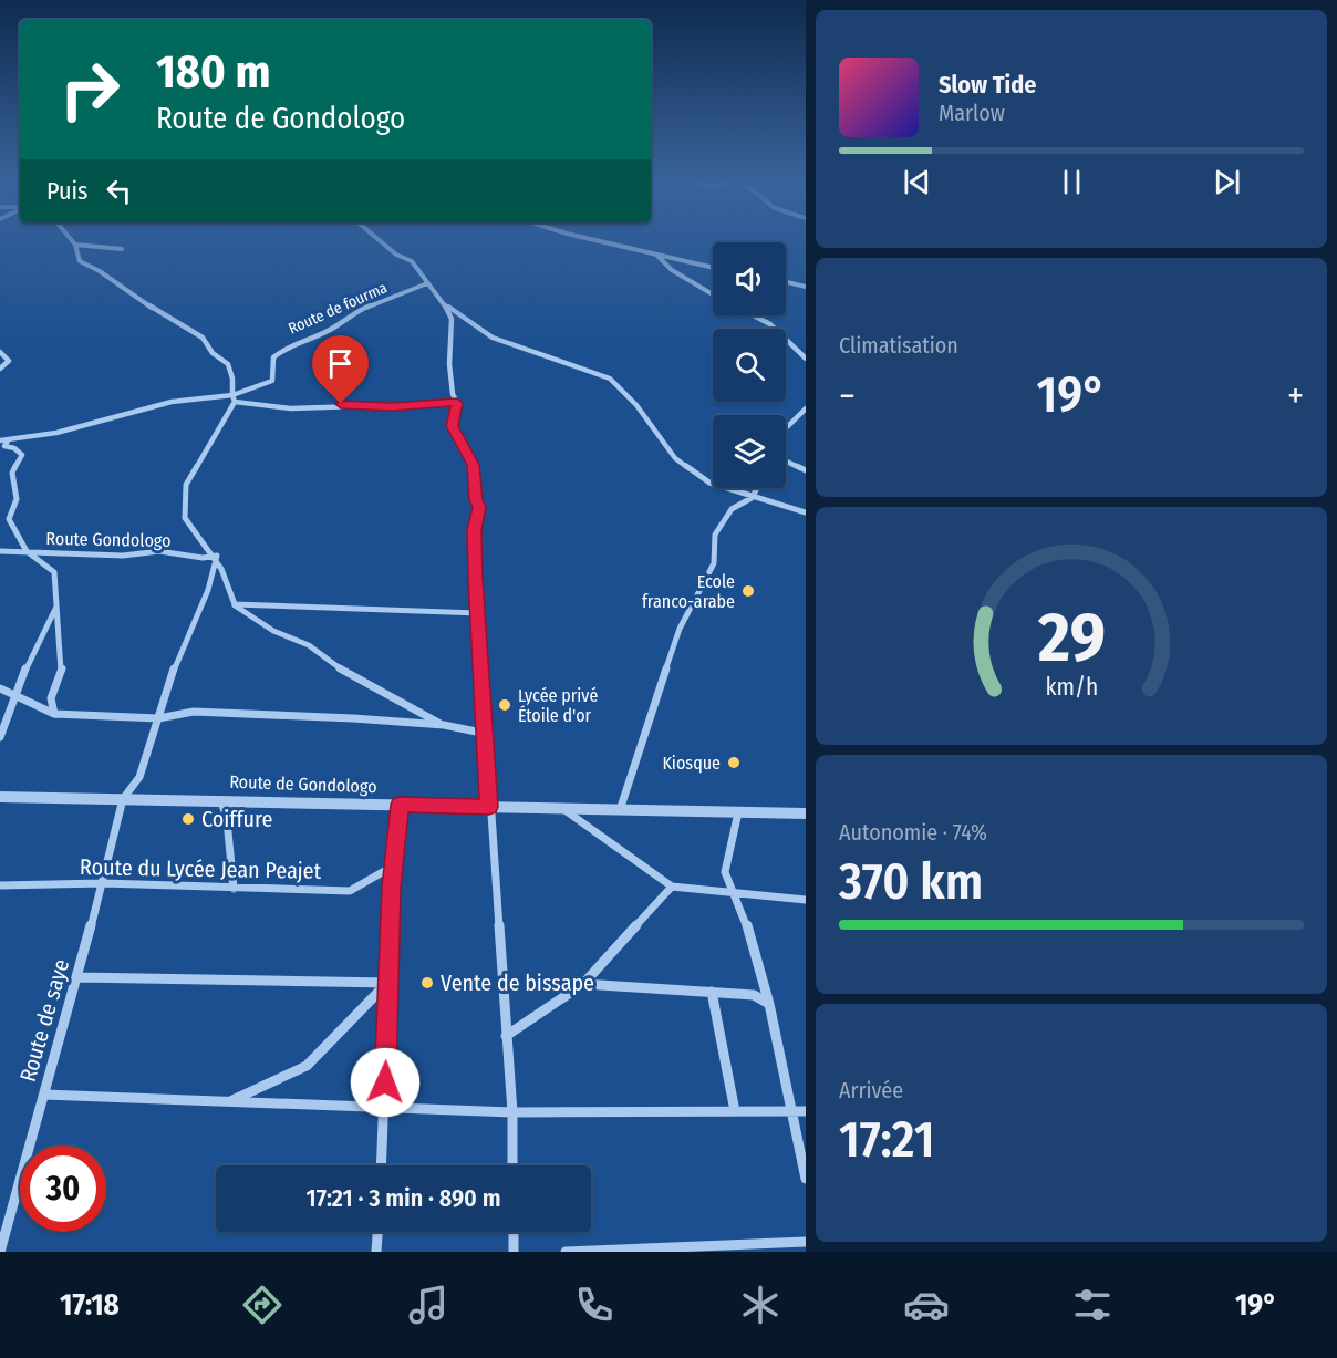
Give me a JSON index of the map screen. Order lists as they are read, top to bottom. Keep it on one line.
{"streets":{"street":["Route de fourma","Route Gondologo","Route de Gondologo","Route du Lycée Jean Peajet","Route de saye"]},"crossings":[["Route de Gondologo","Route de saye"],["Route du Lycée Jean Peajet","Route de saye"]],"places":["Ecole franco-arabe","Lycée privé Étoile d'or","Kiosque","Coiffure","Vente de bissape"],"page":{"turn":["180 m","Route de Gondologo"],"song":["Slow Tide","Marlow"],"then":"Puis","tile":["Climatisation",["Autonomie · 74%","370 km"],["Arrivée","17:21"]],"heat":["−","19°","+"],"limit":"30","trip":"17:21 · 3 min · 890 m","tabs":["17:18","19°"],"gauge":["29","km/h"]}}
